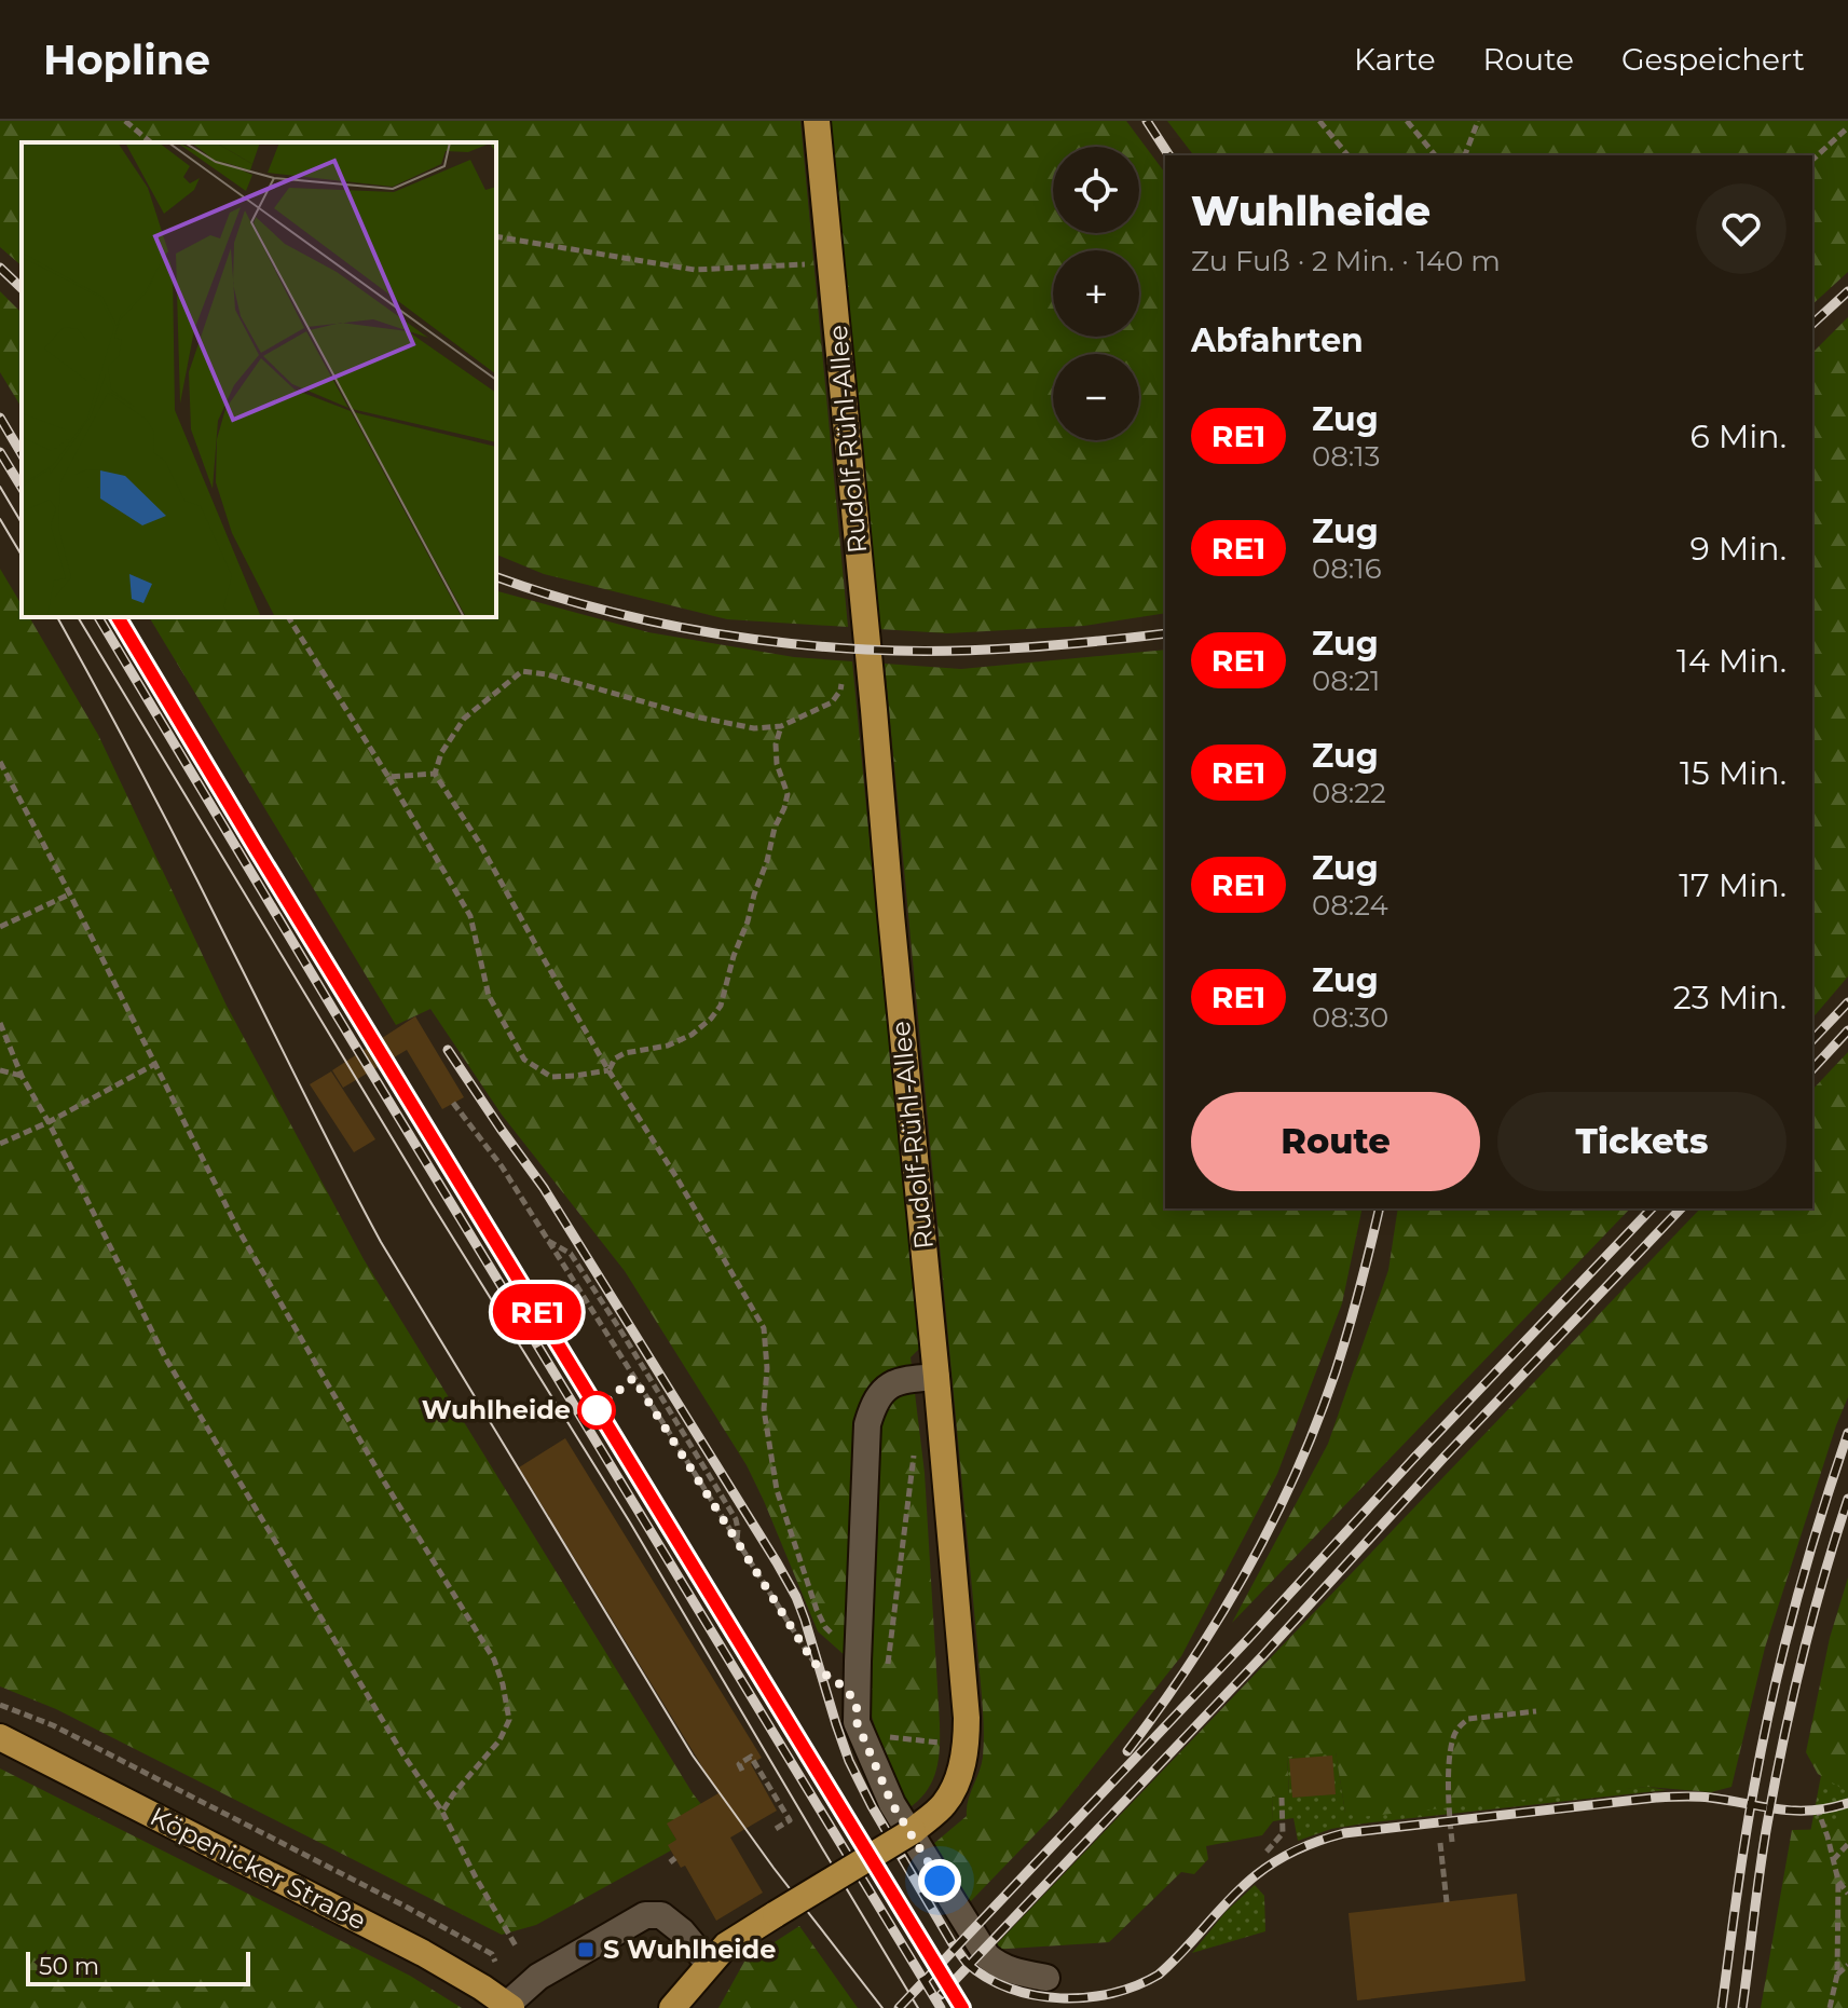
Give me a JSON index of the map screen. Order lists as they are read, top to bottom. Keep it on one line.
{"streets":{"main road":["Rudolf-Rühl-Allee","Köpenicker Straße"]},"places":{"other":["Wuhlheide"],"transit":["S Wuhlheide"]},"scale_bar":"50 m","page":{"header":"Hopline","nav":["Karte","Route","Gespeichert"],"on_map":"RE1","map_buttons":["+","−"],"heading":[["Wuhlheide","Zu Fuß · 2 Min. · 140 m"],"Abfahrten"],"list":[{"mark":"RE1","name":"Zug","note":"08:13","value":"6 Min."},{"mark":"RE1","name":"Zug","note":"08:16","value":"9 Min."},{"mark":"RE1","name":"Zug","note":"08:21","value":"14 Min."},{"mark":"RE1","name":"Zug","note":"08:22","value":"15 Min."},{"mark":"RE1","name":"Zug","note":"08:24","value":"17 Min."},{"mark":"RE1","name":"Zug","note":"08:30","value":"23 Min."}],"buttons":["Route","Tickets"],"scale":"50 m"}}
